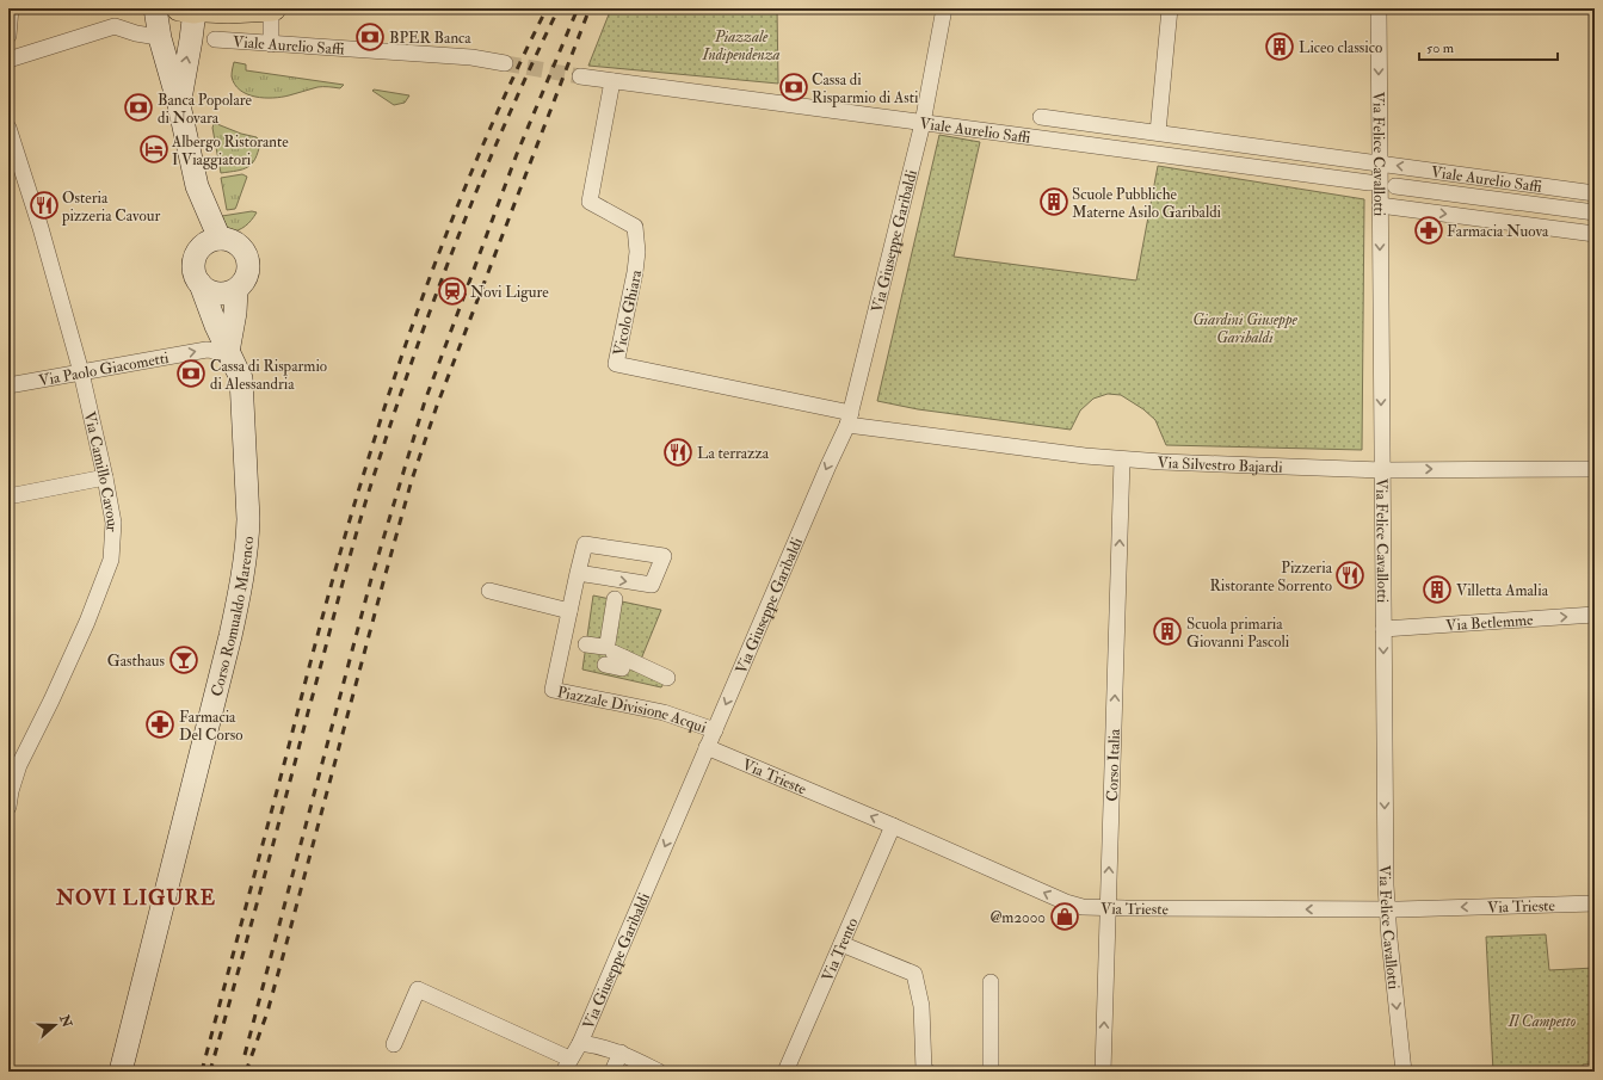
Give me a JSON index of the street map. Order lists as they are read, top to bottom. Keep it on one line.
{"streets":{"main road":["Corso Romualdo Marenco"],"street":["Viale Aurelio Saffi","Via Felice Cavallotti","Via Giuseppe Garibaldi","Vicolo Ghiara","Via Paolo Giacometti","Via Silvestro Bajardi","Via Camillo Cavour","Via Betlemme","Piazzale Divisione Acqui","Corso Italia","Via Trieste","Via Trento"]},"crossings":[["Viale Aurelio Saffi","Via Felice Cavallotti"],["Viale Aurelio Saffi","Via Giuseppe Garibaldi"],["Viale Aurelio Saffi","Vicolo Ghiara"],["Via Felice Cavallotti","Via Silvestro Bajardi"],["Via Felice Cavallotti","Via Betlemme"],["Via Felice Cavallotti","Via Trieste"],["Via Giuseppe Garibaldi","Vicolo Ghiara"],["Via Giuseppe Garibaldi","Via Silvestro Bajardi"],["Via Giuseppe Garibaldi","Piazzale Divisione Acqui"],["Via Giuseppe Garibaldi","Via Trieste"],["Vicolo Ghiara","Via Silvestro Bajardi"],["Via Paolo Giacometti","Via Camillo Cavour"],["Via Paolo Giacometti","Corso Romualdo Marenco"],["Via Silvestro Bajardi","Corso Italia"],["Corso Italia","Via Trieste"],["Via Trieste","Via Trento"]],"one_way":["Via Felice Cavallotti","Via Giuseppe Garibaldi","Via Paolo Giacometti","Via Betlemme","Corso Italia","Via Trieste"],"districts":["NOVI LIGURE"],"parks":["Piazzale Indipendenza","Giardini Giuseppe Garibaldi","Il Campetto"],"places":{"bank":["BPER Banca","Cassa di Risparmio di Asti","Banca Popolare di Novara","Cassa di Risparmio di Alessandria"],"building":["Liceo classico","Scuole Pubbliche Materne Asilo Garibaldi","Villetta Amalia","Scuola primaria Giovanni Pascoli"],"hotel":["Albergo Ristorante I Viaggiatori"],"restaurant":["Osteria pizzeria Cavour","La terrazza","Pizzeria Ristorante Sorrento"],"pharmacy":["Farmacia Nuova","Farmacia Del Corso"],"station":["Novi Ligure"],"bar":["Gasthaus"],"shop":["@m2000"]},"scale_bar":"50 m","north":"right"}
